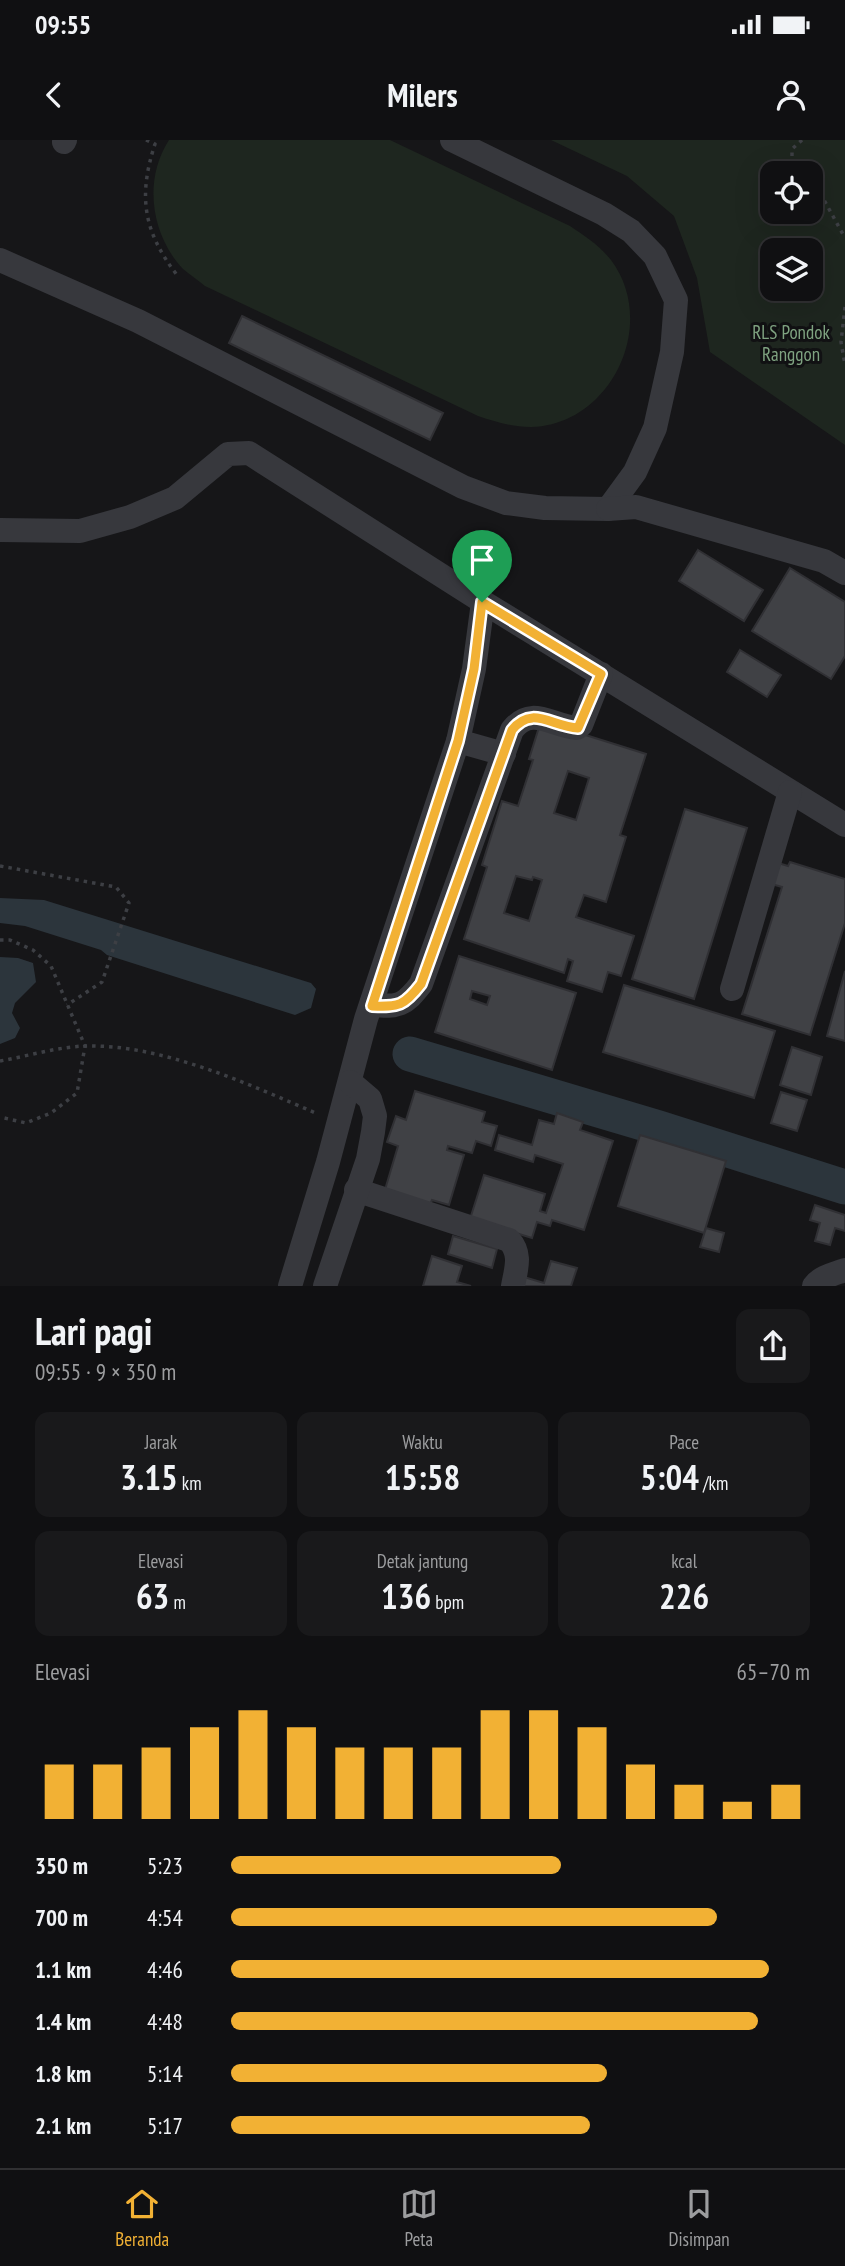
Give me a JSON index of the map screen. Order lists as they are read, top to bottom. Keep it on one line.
{"parks":["RLS Pondok Ranggon"],"page":{"status":"09:55","header":"Milers","heading":["Lari pagi","09:55 · 9 × 350 m"],"stats":[["Jarak","3.15 km"],["Waktu","15:58"],["Pace","5:04 /km"],["Elevasi","63 m"],["Detak jantung","136 bpm"],["kcal","226"]],"chart":["Elevasi","65–70 m"],"list":[{"name":"350 m","note":"5:23"},{"name":"700 m","note":"4:54"},{"name":"1.1 km","note":"4:46"},{"name":"1.4 km","note":"4:48"},{"name":"1.8 km","note":"5:14"},{"name":"2.1 km","note":"5:17"}],"tabs":["Beranda","Peta","Disimpan"]}}
